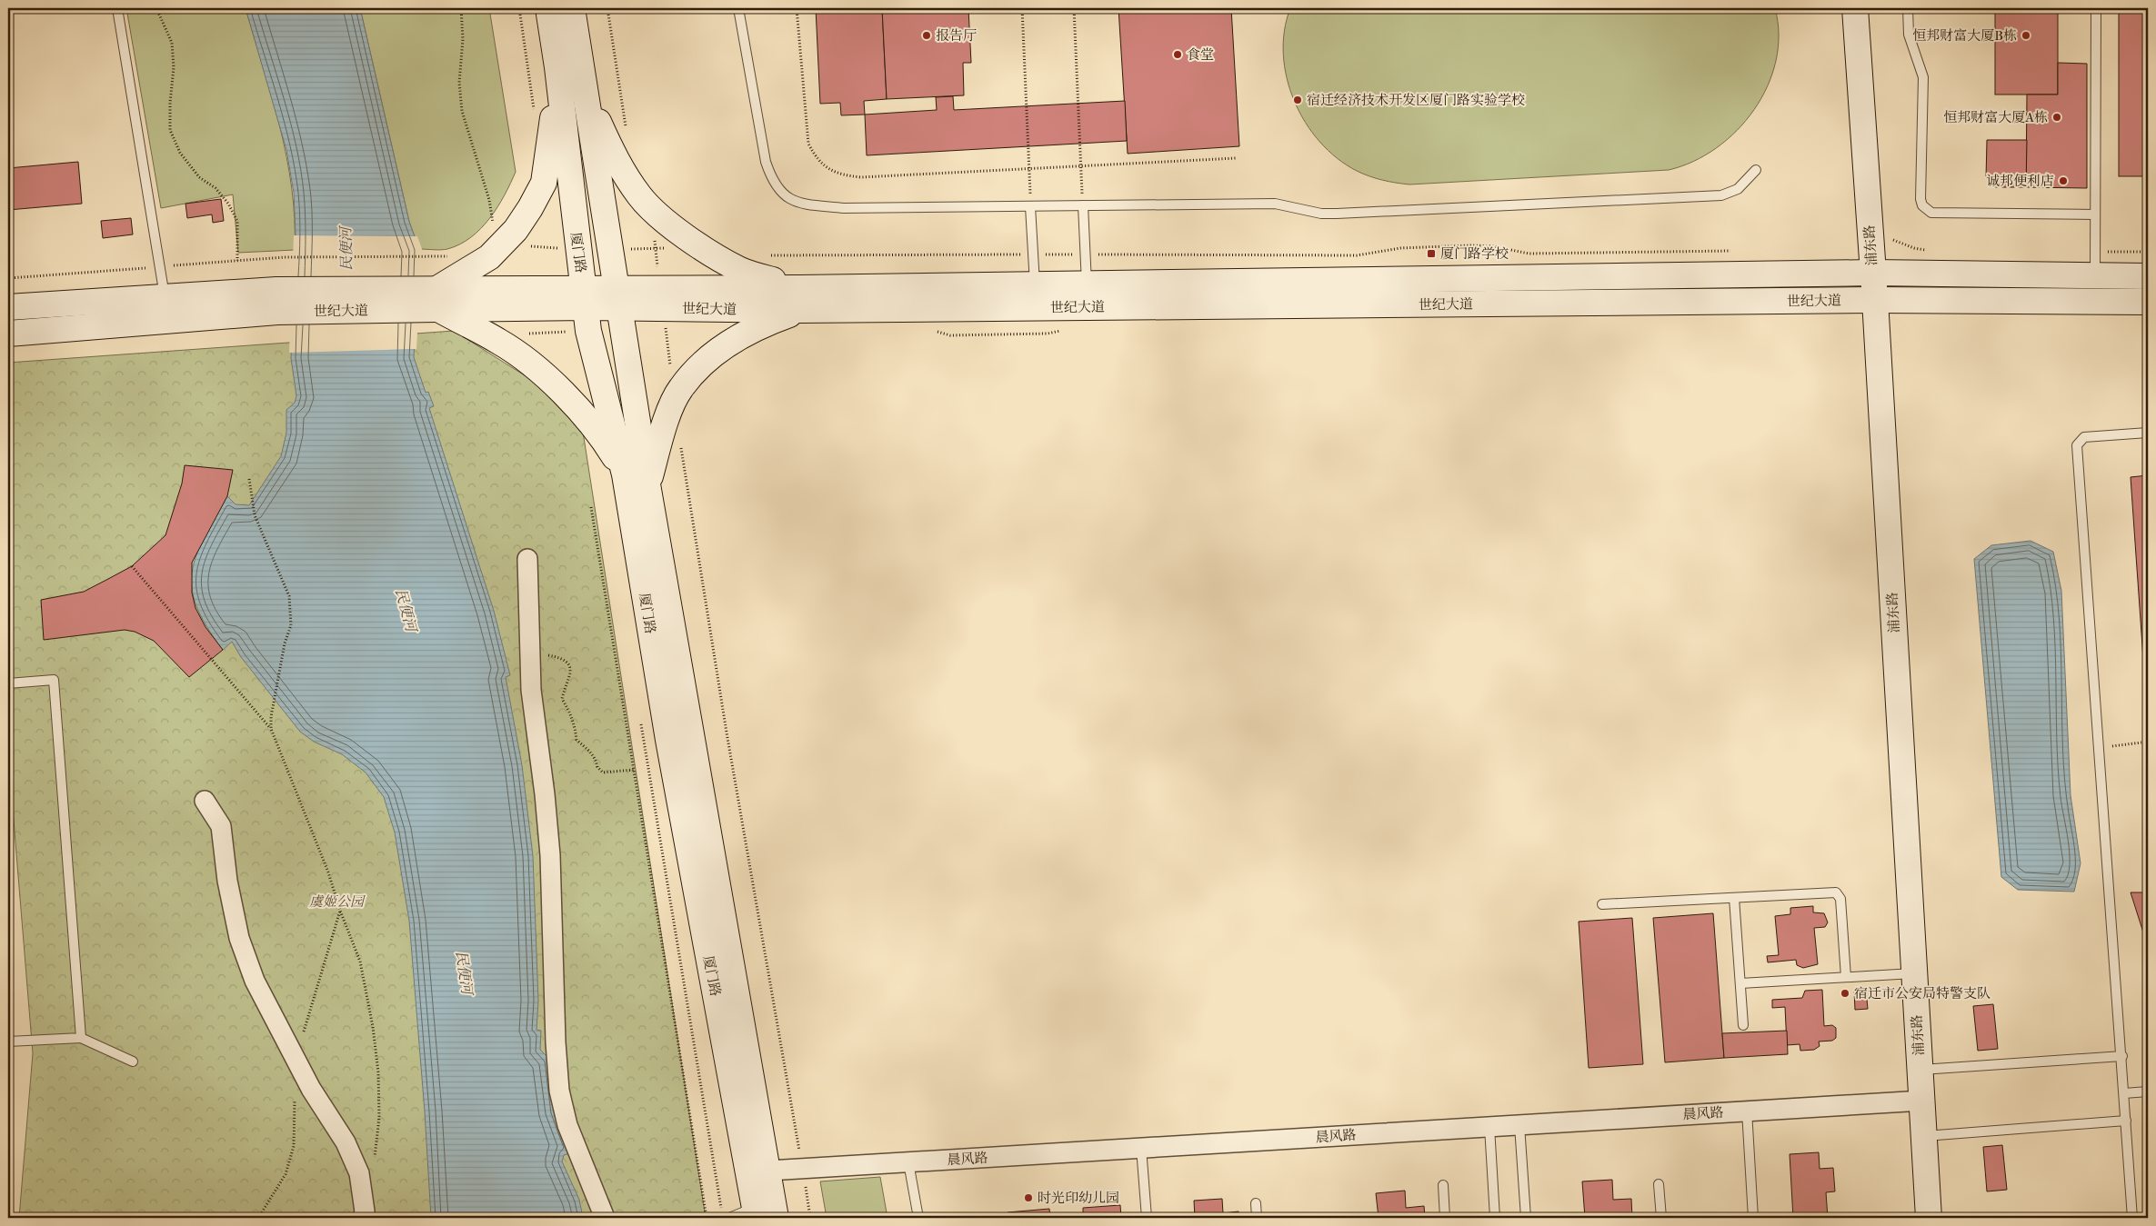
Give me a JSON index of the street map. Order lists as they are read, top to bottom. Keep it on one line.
{"streets":{"street":["浦东路","厦门路","世纪大道","晨风路"]},"crossings":[["浦东路","世纪大道"],["浦东路","晨风路"],["厦门路","世纪大道"],["厦门路","晨风路"]],"water":["民便河"],"parks":["虞姬公园"],"places":{"other":["报告厅","恒邦财富大厦B栋","食堂","宿迁经济技术开发区厦门路实验学校","恒邦财富大厦A栋","诚邦便利店","宿迁市公安局特警支队","时光印幼儿园"],"transit":["厦门路学校"]}}
